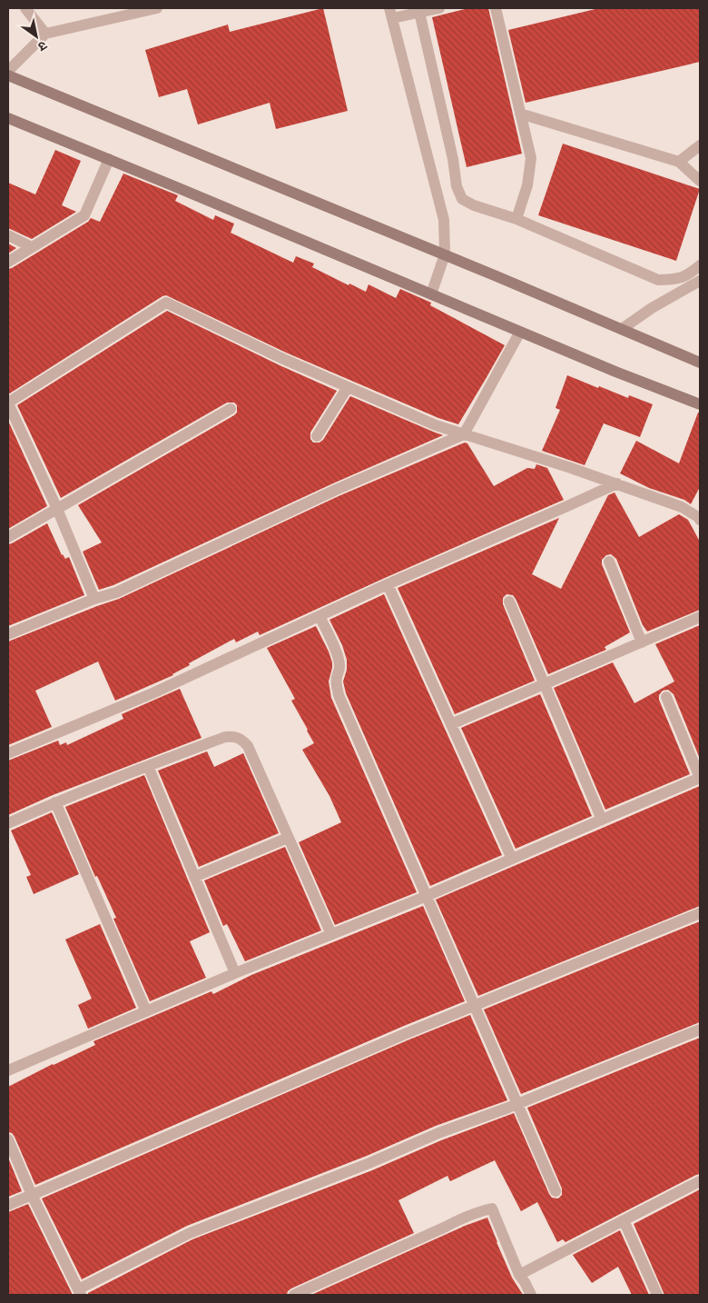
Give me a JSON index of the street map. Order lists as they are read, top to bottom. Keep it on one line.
{"north":"bottom right"}
